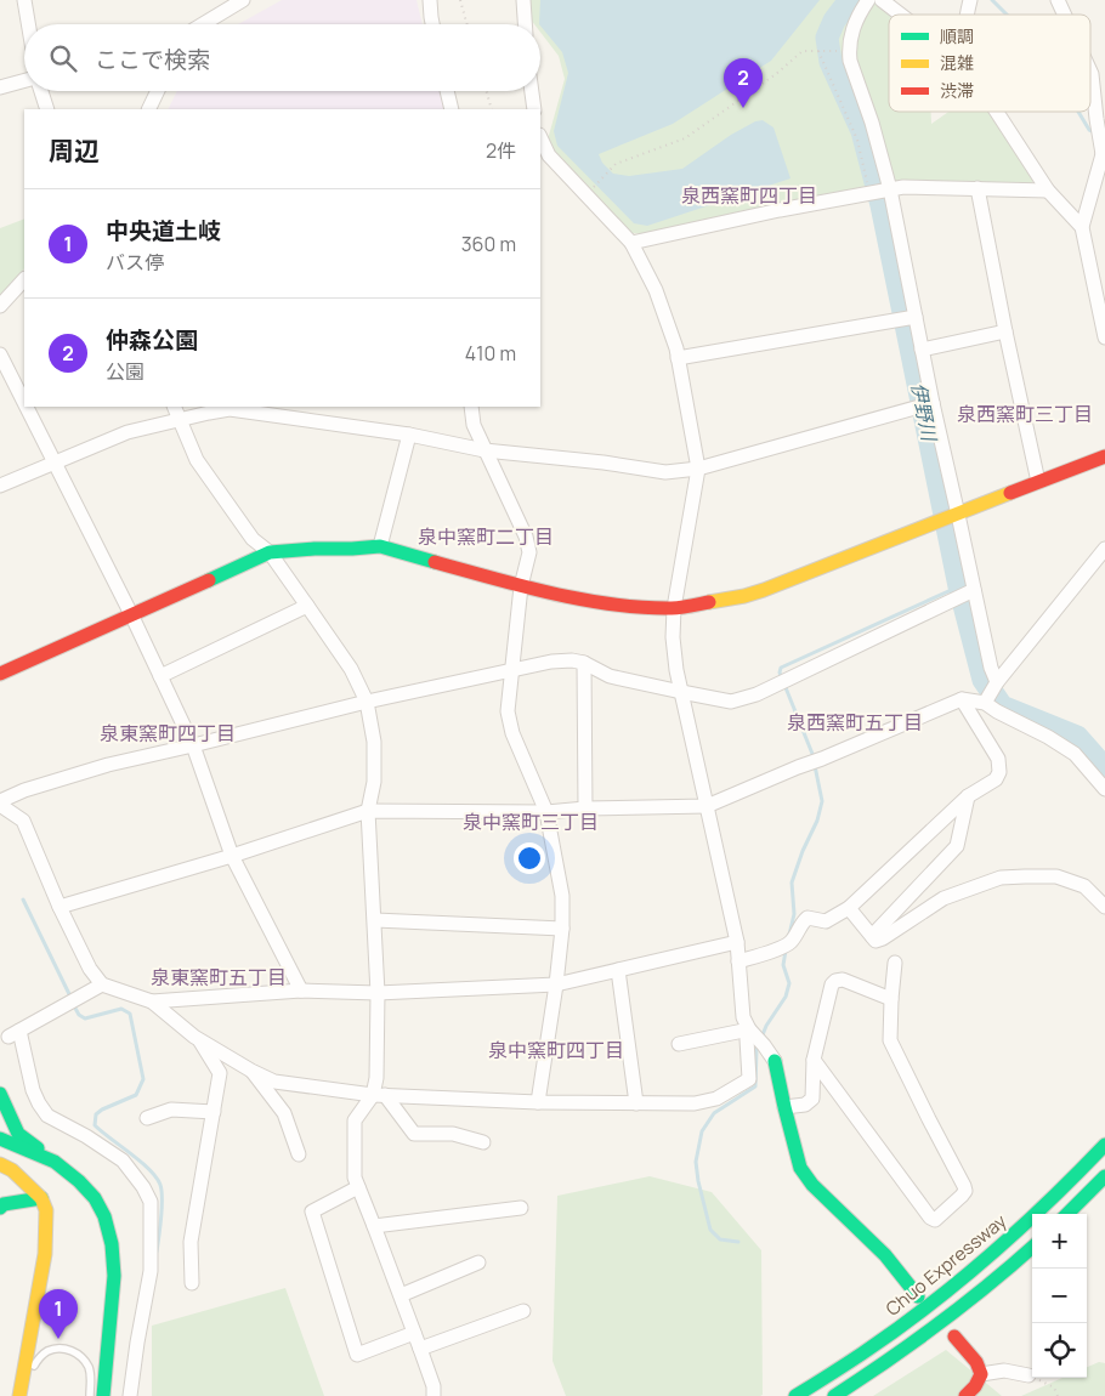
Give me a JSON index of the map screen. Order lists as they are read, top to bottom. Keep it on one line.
{"streets":{"main road":["Chuo Expressway"]},"districts":["泉西窯町四丁目","泉西窯町三丁目","泉中窯町二丁目","泉西窯町五丁目","泉東窯町四丁目","泉中窯町三丁目","泉東窯町五丁目","泉中窯町四丁目"],"water":["伊野川"],"legend":["順調","混雑","渋滞"],"page":{"search":"ここで検索","pins":["2","1"],"heading":["周辺","2件"],"list":[{"mark":"1","name":"中央道土岐","note":"バス停","value":"360 m"},{"mark":"2","name":"仲森公園","note":"公園","value":"410 m"}],"map_buttons":["+","−"]}}
